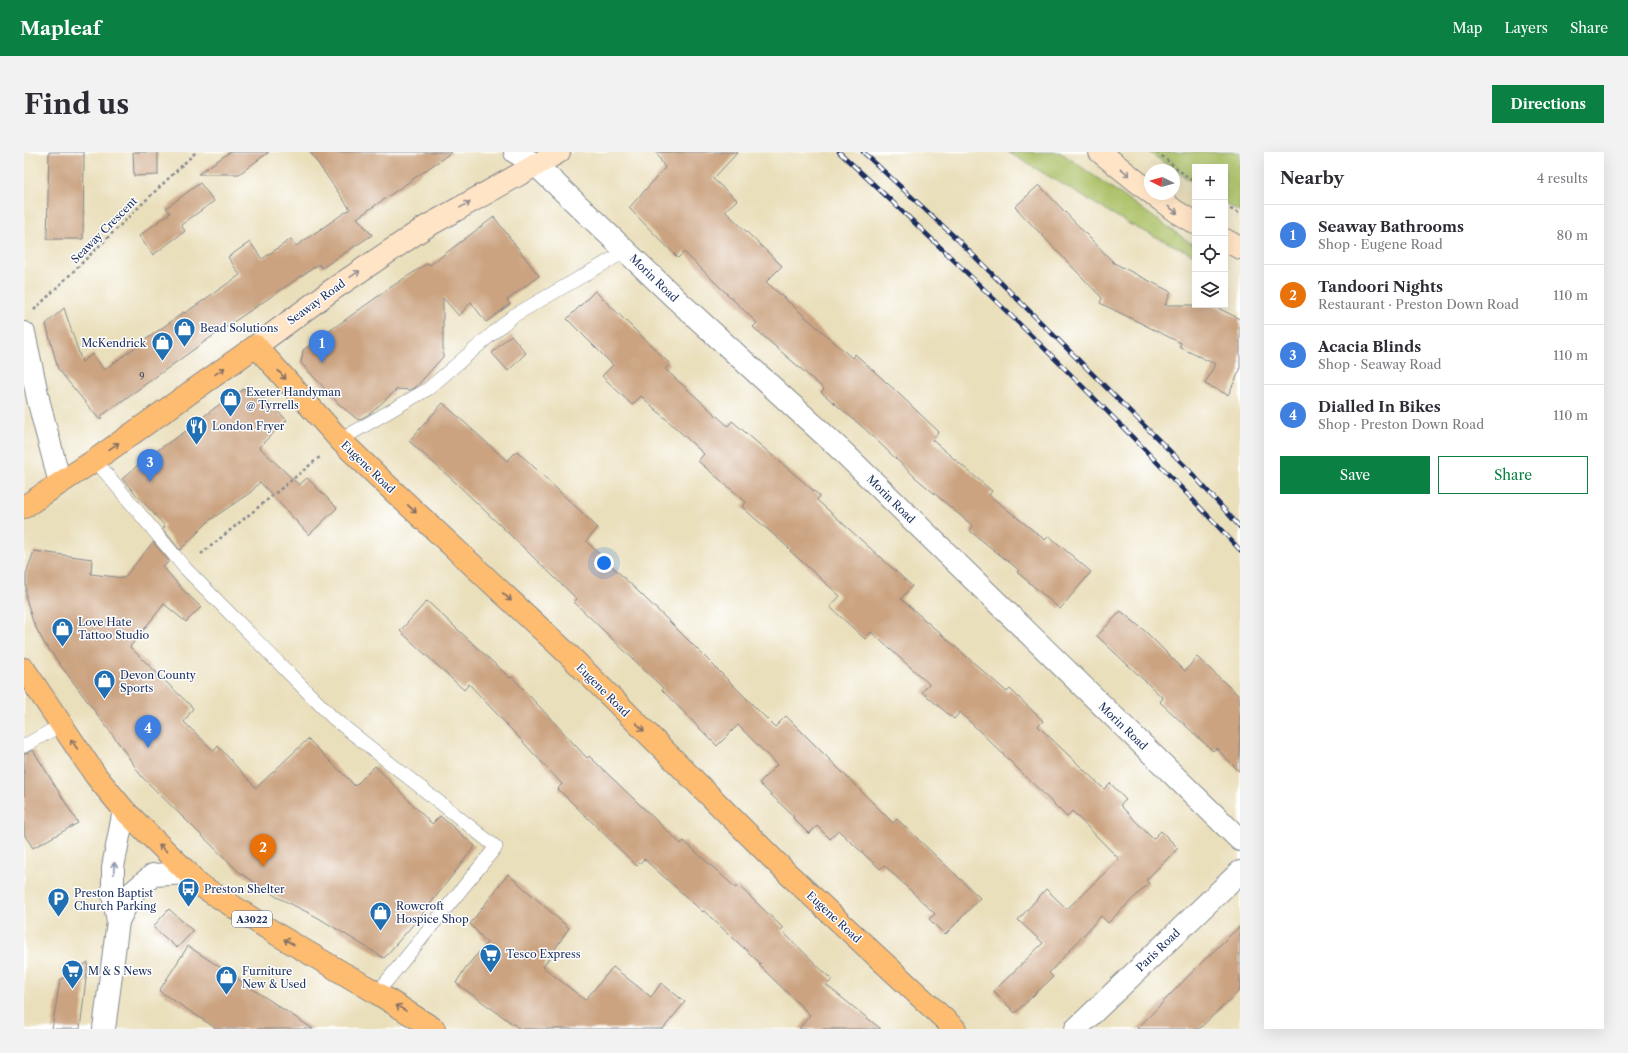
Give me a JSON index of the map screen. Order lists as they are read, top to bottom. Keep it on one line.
{"streets":{"main road":["Seaway Road","Eugene Road","A3022"],"street":["Morin Road","Paris Road"],"path":["Seaway Crescent"]},"crossings":[["Morin Road","Seaway Road"],["Seaway Road","Eugene Road"]],"one_way":["Seaway Road","Eugene Road"],"places":{"shop":["Bead Solutions","McKendrick","Exeter Handyman @ Tyrrells","Love Hate Tattoo Studio","Devon County Sports","Rowcroft Hospice Shop","Furniture New & Used"],"restaurant":["London Fryer"],"bus stop":["Preston Shelter"],"parking":["Preston Baptist Church Parking"],"supermarket":["Tesco Express","M & S News"]},"house_numbers":["9"],"north":"left","page":{"header":"Mapleaf","nav":["Map","Layers","Share"],"buttons":["Directions",["Save","Share"]],"title":"Find us","heading":["Nearby","4 results"],"map_buttons":["+","−"],"list":[{"mark":"1","name":"Seaway Bathrooms","note":"Shop · Eugene Road","value":"80 m"},{"mark":"2","name":"Tandoori Nights","note":"Restaurant · Preston Down Road","value":"110 m"},{"mark":"3","name":"Acacia Blinds","note":"Shop · Seaway Road","value":"110 m"},{"mark":"4","name":"Dialled In Bikes","note":"Shop · Preston Down Road","value":"110 m"}],"pins":["1","3","4","2"]}}
